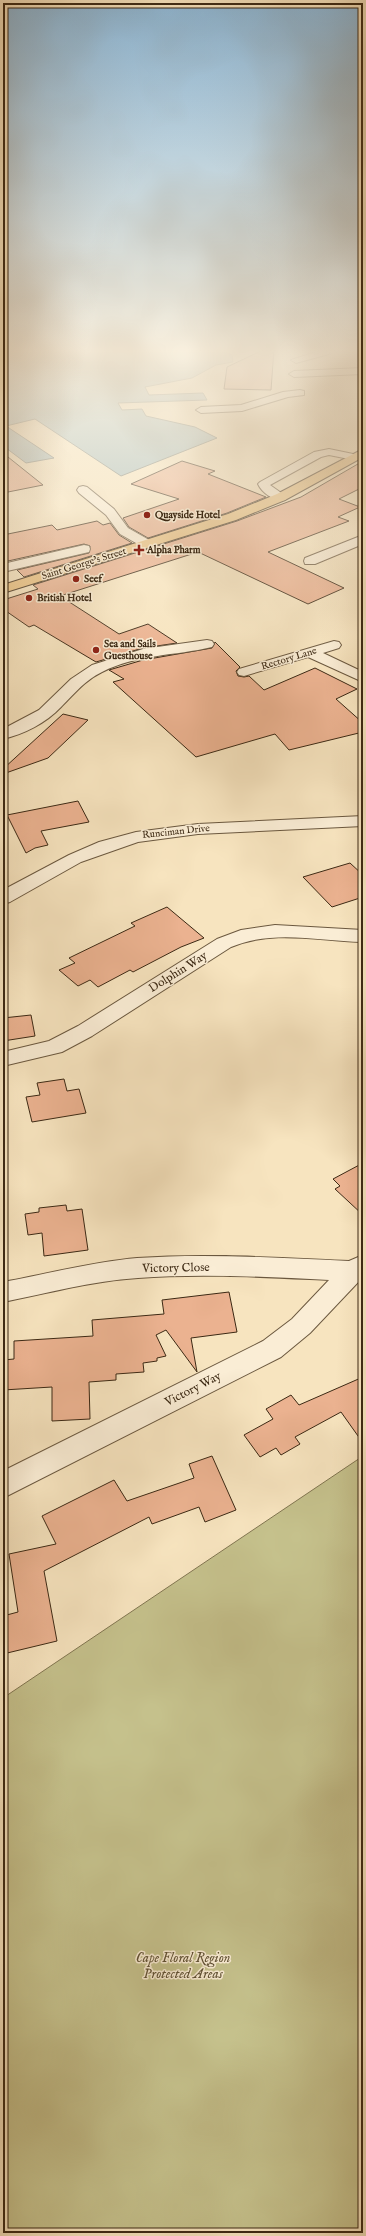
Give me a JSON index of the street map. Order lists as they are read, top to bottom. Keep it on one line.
{"streets":{"main road":["Saint George's Street"],"street":["Rectory Lane","Runciman Drive","Dolphin Way","Victory Close","Victory Way"]},"crossings":[["Victory Close","Victory Way"]],"parks":["Cape Floral Region Protected Areas"],"places":{"other":["Quayside Hotel","Seef","British Hotel","Sea and Sails Guesthouse"],"health":["Alpha Pharm"]}}
